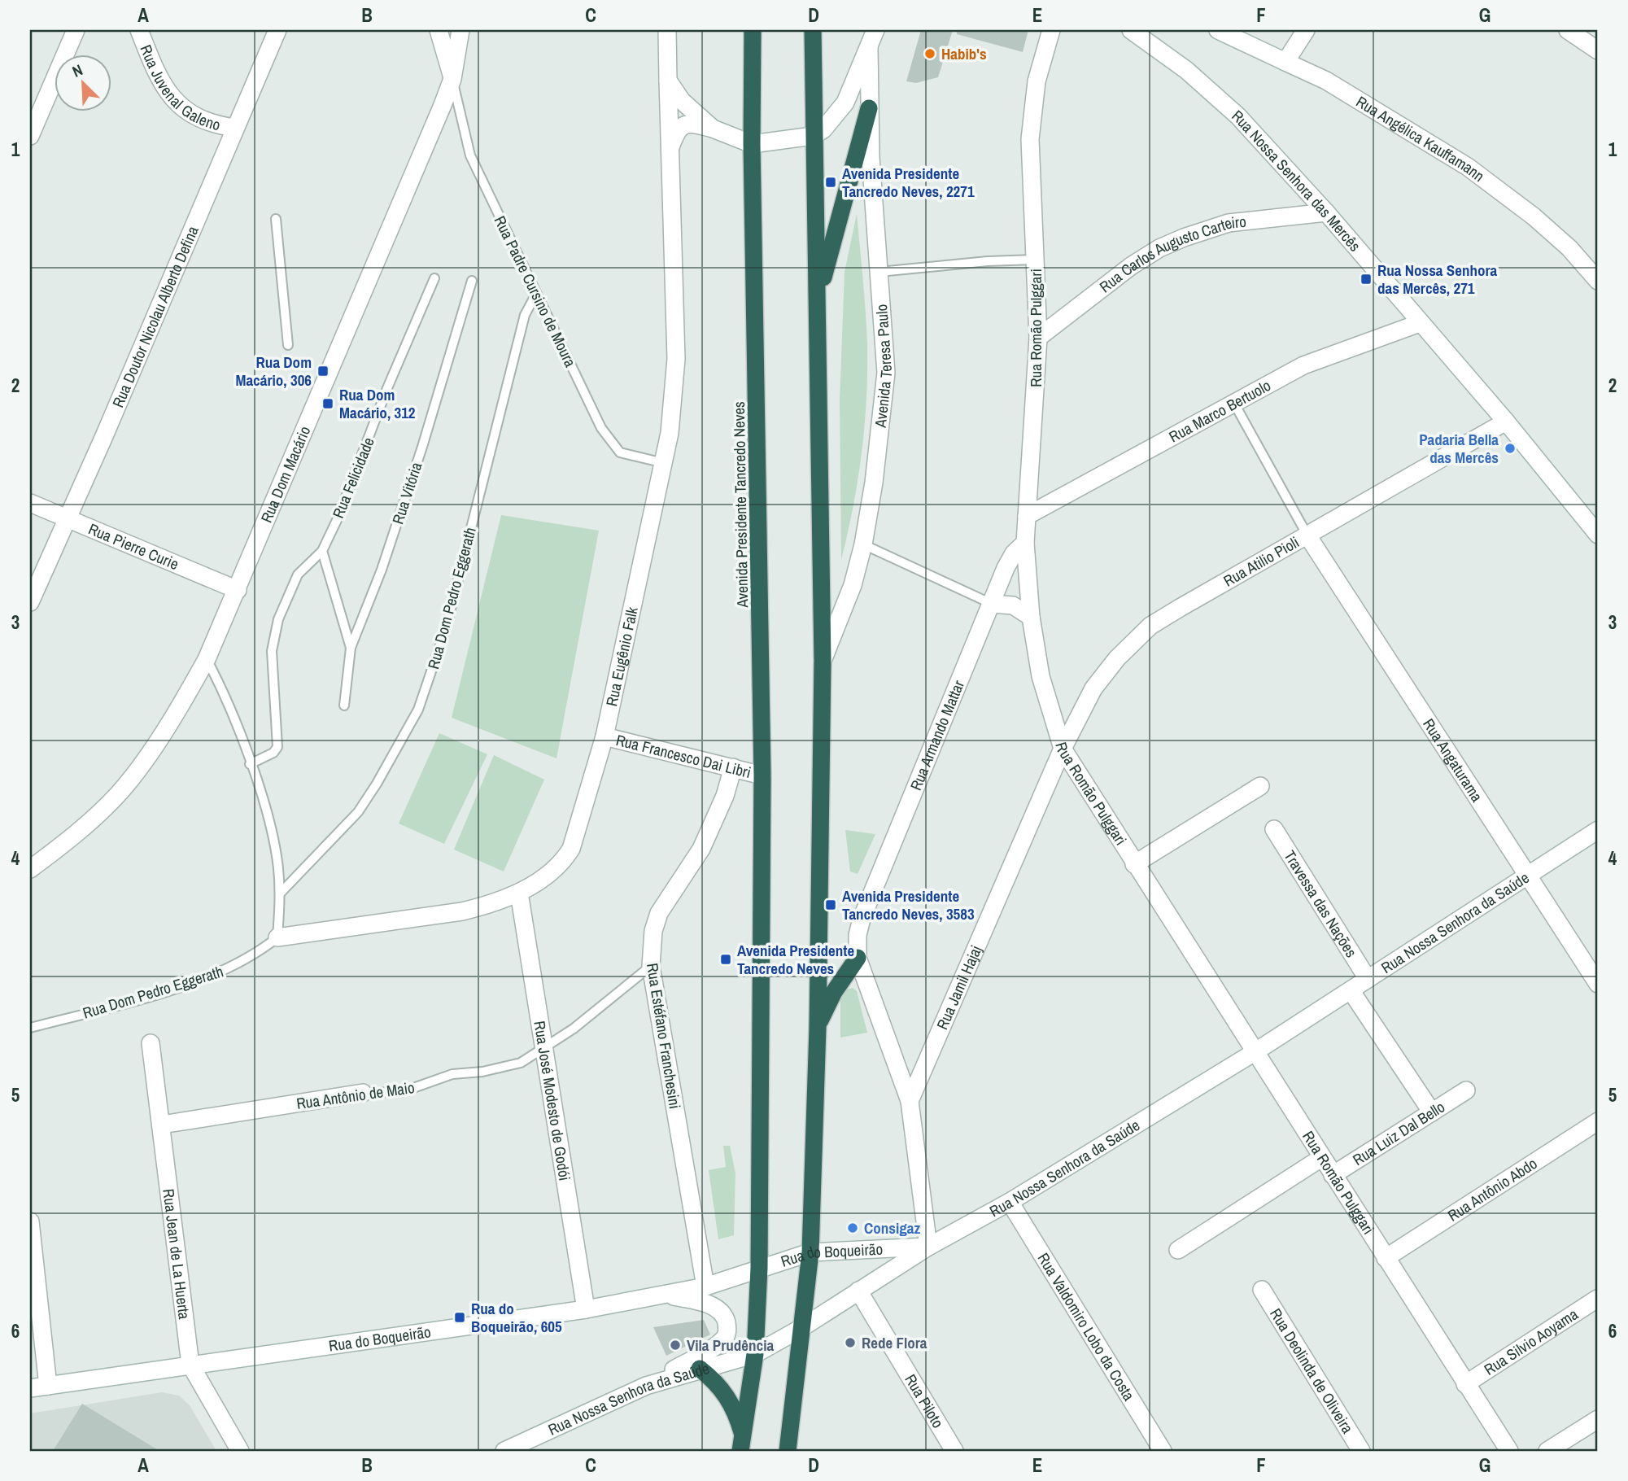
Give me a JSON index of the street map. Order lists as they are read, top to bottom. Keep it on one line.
{"streets":{"highway":["Avenida Presidente Tancredo Neves"],"street":["Rua Juvenal Galeno","Rua Angélica Kauffamann","Rua Nossa Senhora das Mercês","Rua Carlos Augusto Carteiro","Rua Doutor Nicolau Alberto Defina","Rua Romão Pulggari","Avenida Teresa Paulo","Rua Marco Bertuolo","Rua Dom Macário","Rua Pierre Curie","Rua Atilio Pioli","Rua Eugênio Falk","Rua Armando Mattar","Rua Francesco Dai Libri","Rua Angaturama","Travessa das Nações","Rua Nossa Senhora da Saúde","Rua Jamil Hajaj","Rua Estéfano Franchesini","Rua Antônio de Maio","Rua José Modesto de Godói","Rua Luiz Dal Bello","Rua Antônio Abdo","Rua Jean de La Huerta","Rua do Boqueirão","Rua Valdomiro Lobo da Costa","Rua Silvio Aoyama","Rua Deolinda de Oliveira","Rua Piloto"],"lane":["Rua Padre Cursino de Moura","Rua Felicidade","Rua Vitória","Rua Dom Pedro Eggerath"]},"crossings":[["Rua Juvenal Galeno","Rua Doutor Nicolau Alberto Defina"],["Rua Nossa Senhora das Mercês","Rua Carlos Augusto Carteiro"],["Rua Nossa Senhora das Mercês","Rua Marco Bertuolo"],["Rua Nossa Senhora das Mercês","Rua Atilio Pioli"],["Rua Carlos Augusto Carteiro","Rua Romão Pulggari"],["Rua Padre Cursino de Moura","Rua Dom Macário"],["Rua Padre Cursino de Moura","Rua Dom Pedro Eggerath"],["Rua Padre Cursino de Moura","Rua Eugênio Falk"],["Rua Doutor Nicolau Alberto Defina","Rua Pierre Curie"],["Rua Romão Pulggari","Rua Marco Bertuolo"],["Rua Romão Pulggari","Rua Atilio Pioli"],["Rua Romão Pulggari","Rua Armando Mattar"],["Rua Romão Pulggari","Rua Nossa Senhora da Saúde"],["Rua Romão Pulggari","Rua Jamil Hajaj"],["Rua Romão Pulggari","Rua Luiz Dal Bello"],["Rua Romão Pulggari","Rua Antônio Abdo"],["Rua Romão Pulggari","Rua Silvio Aoyama"],["Rua Dom Macário","Rua Pierre Curie"],["Avenida Presidente Tancredo Neves","Rua Francesco Dai Libri"],["Avenida Presidente Tancredo Neves","Rua Nossa Senhora da Saúde"],["Avenida Presidente Tancredo Neves","Rua do Boqueirão"],["Rua Atilio Pioli","Rua Angaturama"],["Rua Atilio Pioli","Rua Jamil Hajaj"],["Rua Dom Pedro Eggerath","Rua Eugênio Falk"],["Rua Eugênio Falk","Rua Francesco Dai Libri"],["Rua Eugênio Falk","Rua José Modesto de Godói"],["Rua Armando Mattar","Rua Nossa Senhora da Saúde"],["Rua Armando Mattar","Rua Jamil Hajaj"],["Rua Armando Mattar","Rua do Boqueirão"],["Rua Francesco Dai Libri","Rua Estéfano Franchesini"],["Rua Angaturama","Rua Nossa Senhora da Saúde"],["Travessa das Nações","Rua Nossa Senhora da Saúde"],["Rua Nossa Senhora da Saúde","Rua do Boqueirão"],["Rua Nossa Senhora da Saúde","Rua Valdomiro Lobo da Costa"],["Rua Nossa Senhora da Saúde","Rua Piloto"],["Rua Estéfano Franchesini","Rua Antônio de Maio"],["Rua Estéfano Franchesini","Rua do Boqueirão"],["Rua Antônio de Maio","Rua José Modesto de Godói"],["Rua Antônio de Maio","Rua Jean de La Huerta"],["Rua José Modesto de Godói","Rua do Boqueirão"],["Rua Jean de La Huerta","Rua do Boqueirão"]],"places":{"other":["Habib's","Padaria Bella das Mercês","Consigaz","Rede Flora","Vila Prudência"],"transit":["Avenida Presidente Tancredo Neves, 2271","Rua Nossa Senhora das Mercês, 271","Rua Dom Macário, 306","Rua Dom Macário, 312","Avenida Presidente Tancredo Neves, 3583","Avenida Presidente Tancredo Neves","Rua do Boqueirão, 605"]},"north":"top left","grid":{"columns":["A","B","C","D","E","F","G"],"rows":["1","2","3","4","5","6"]}}
